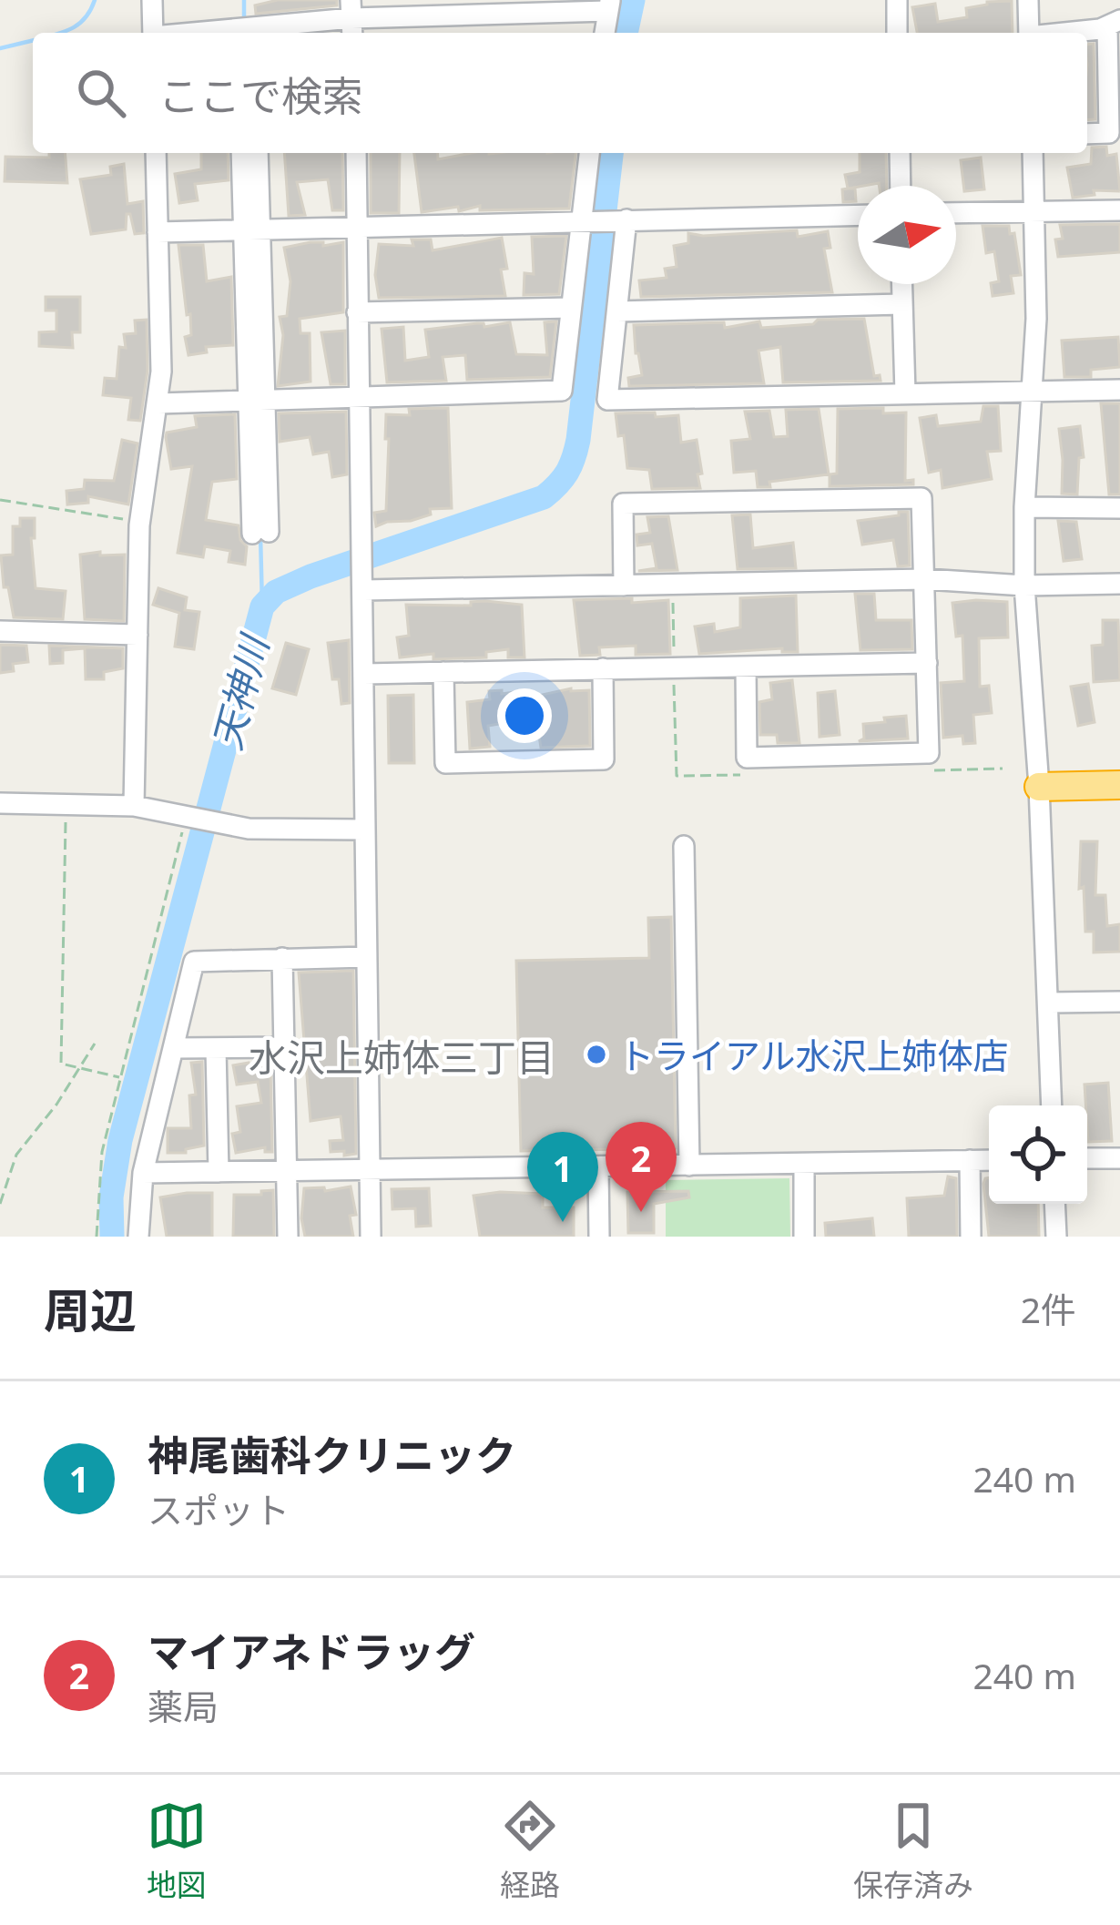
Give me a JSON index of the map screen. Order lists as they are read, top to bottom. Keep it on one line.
{"districts":["水沢上姉体三丁目"],"water":["天神川"],"places":["トライアル水沢上姉体店"],"north":"right","page":{"search":"ここで検索","pins":["2","1"],"heading":["周辺","2件"],"list":[{"mark":"1","name":"神尾歯科クリニック","note":"スポット","value":"240 m"},{"mark":"2","name":"マイアネドラッグ","note":"薬局","value":"240 m"}],"nav":["地図","経路","保存済み"]}}
